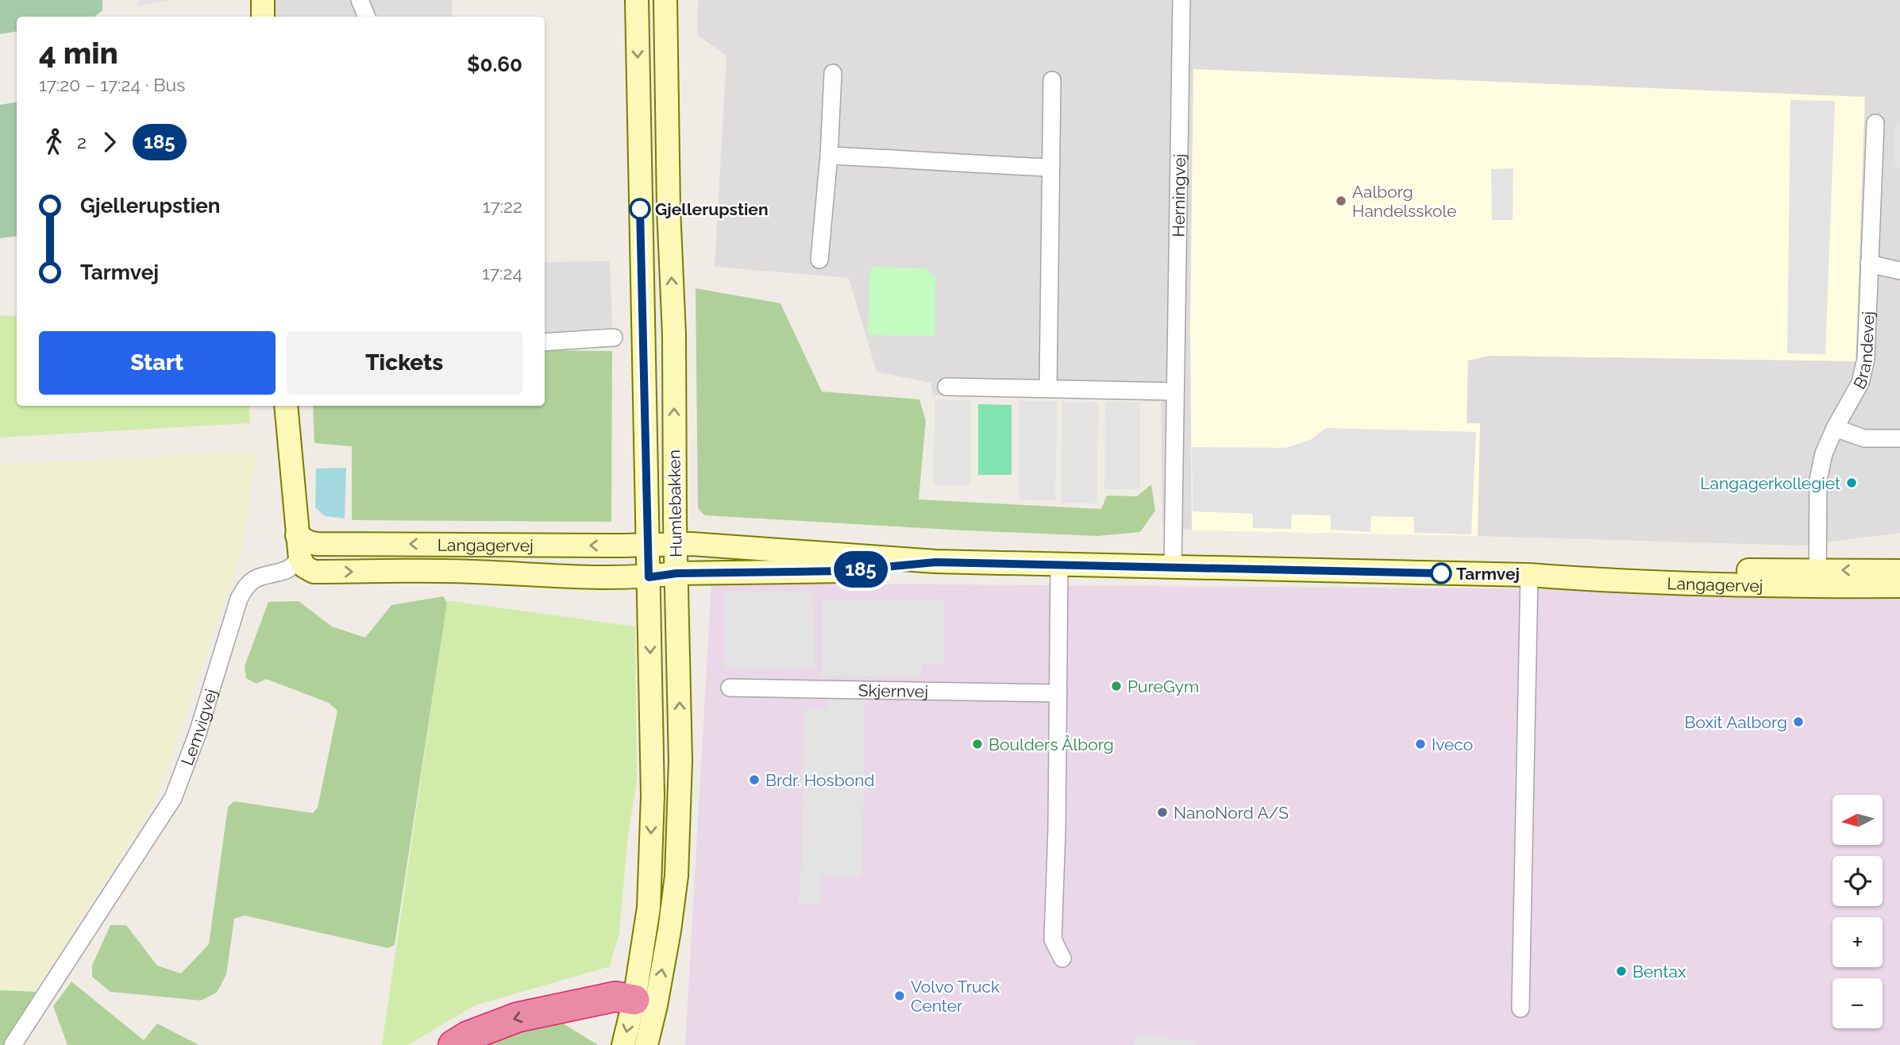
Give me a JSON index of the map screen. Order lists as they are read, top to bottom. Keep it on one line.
{"streets":{"street":["Herningvej","Brandevej","Humlebakken","Langagervej","Skjernvej","Lemvigvej"]},"crossings":[["Herningvej","Langagervej"],["Brandevej","Langagervej"],["Humlebakken","Langagervej"],["Langagervej","Lemvigvej"]],"places":["Aalborg Handelsskole","Gjellerupstien","Langagerkollegiet","Tarmvej","PureGym","Boxit Aalborg","Boulders Ålborg","Iveco","Brdr. Hosbond","NanoNord A/S","Bentax","Volvo Truck Center"],"lines":["bus line 185"],"north":"left","page":{"on_map":"185","heading":["4 min","17:20 – 17:24 · Bus","$0.60"],"legs":["2","185"],"list":[{"name":"Gjellerupstien","value":"17:22"},{"name":"Tarmvej","value":"17:24"}],"buttons":["Start","Tickets"],"map_buttons":["+","−"]}}
